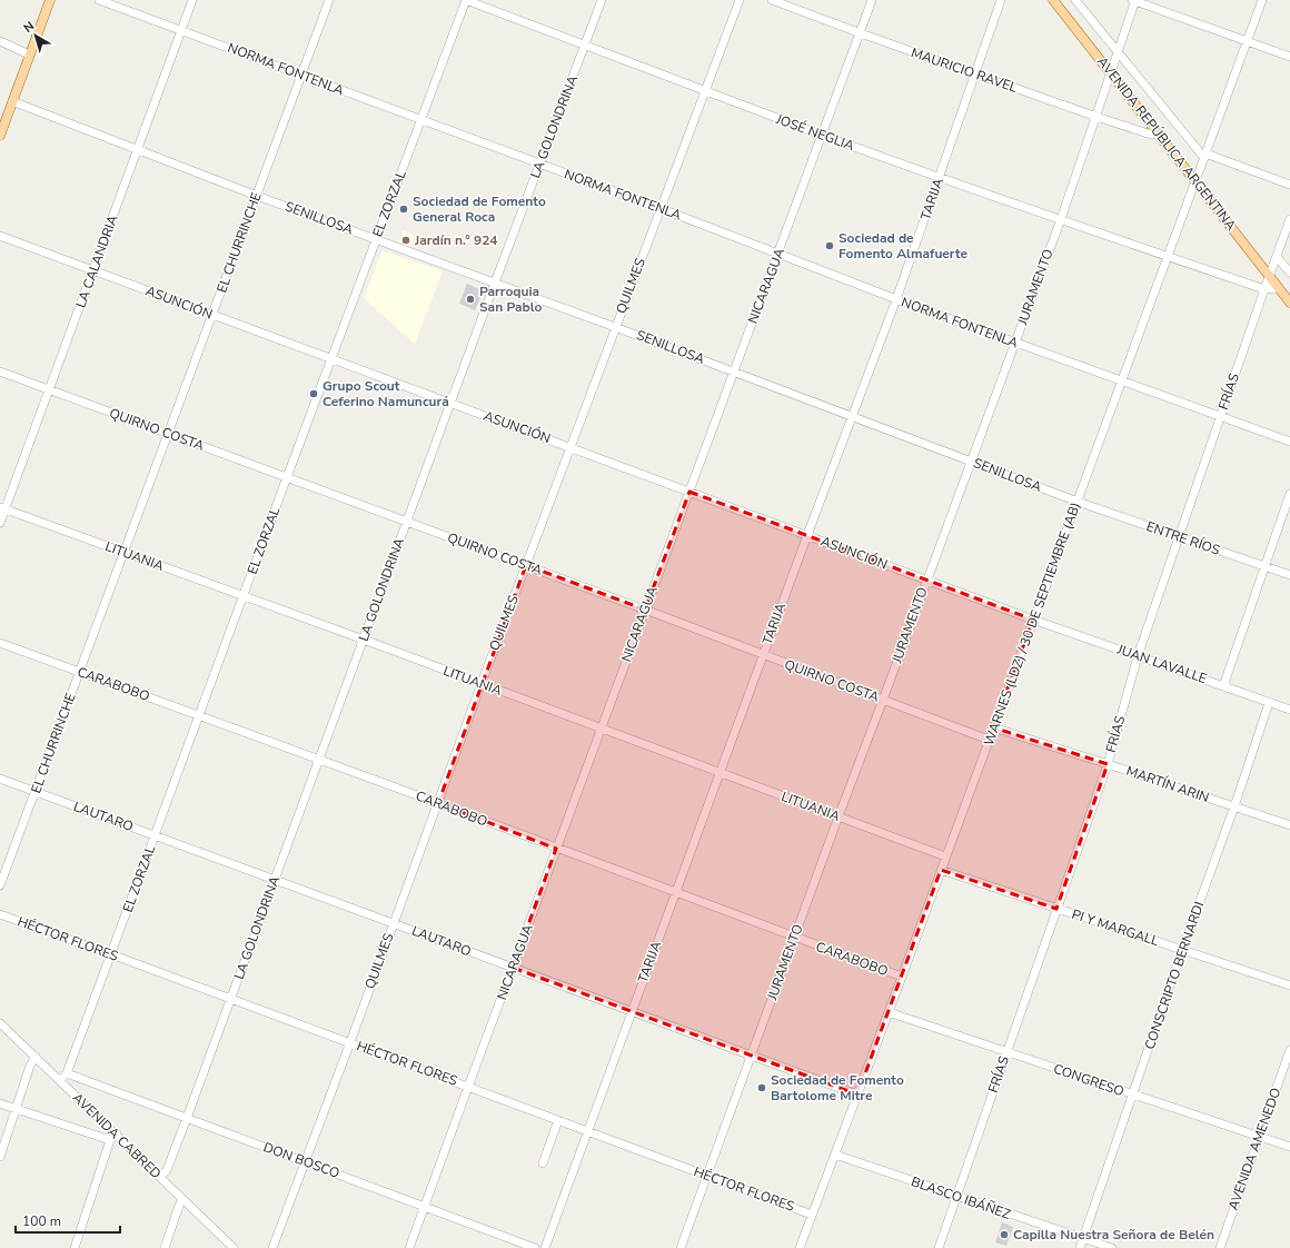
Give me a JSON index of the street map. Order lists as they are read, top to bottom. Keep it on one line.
{"streets":{"main road":["AVENIDA REPÚBLICA ARGENTINA"],"street":["NORMA FONTENLA","MAURICIO RAVEL","LA GOLONDRINA","JOSÉ NEGLIA","TARIJA","EL ZORZAL","SENILLOSA","EL CHURRINCHE","LA CALANDRIA","QUILMES","NICARAGUA","JURAMENTO","ASUNCIÓN","FRÍAS","QUIRNO COSTA","ENTRE RÍOS","LITUANIA","WARNES (LDZ) / 30 DE SEPTIEMBRE (AB)","JUAN LAVALLE","CARABOBO","MARTÍN ARIN","LAUTARO","PI Y MARGALL","HÉCTOR FLORES","CONSCRIPTO BERNARDI","CONGRESO","AVENIDA CABRED","AVENIDA AMENEDO","DON BOSCO","BLASCO IBÁÑEZ"]},"crossings":[["NORMA FONTENLA","LA GOLONDRINA"],["NORMA FONTENLA","TARIJA"],["NORMA FONTENLA","EL ZORZAL"],["NORMA FONTENLA","EL CHURRINCHE"],["NORMA FONTENLA","LA CALANDRIA"],["NORMA FONTENLA","QUILMES"],["NORMA FONTENLA","NICARAGUA"],["NORMA FONTENLA","JURAMENTO"],["NORMA FONTENLA","FRÍAS"],["NORMA FONTENLA","WARNES (LDZ) / 30 DE SEPTIEMBRE (AB)"],["MAURICIO RAVEL","AVENIDA REPÚBLICA ARGENTINA"],["MAURICIO RAVEL","TARIJA"],["MAURICIO RAVEL","NICARAGUA"],["MAURICIO RAVEL","JURAMENTO"],["LA GOLONDRINA","JOSÉ NEGLIA"],["LA GOLONDRINA","SENILLOSA"],["LA GOLONDRINA","ASUNCIÓN"],["LA GOLONDRINA","QUIRNO COSTA"],["LA GOLONDRINA","LITUANIA"],["LA GOLONDRINA","CARABOBO"],["LA GOLONDRINA","LAUTARO"],["LA GOLONDRINA","HÉCTOR FLORES"],["LA GOLONDRINA","AVENIDA CABRED"],["LA GOLONDRINA","DON BOSCO"],["JOSÉ NEGLIA","TARIJA"],["JOSÉ NEGLIA","EL ZORZAL"],["JOSÉ NEGLIA","QUILMES"],["JOSÉ NEGLIA","NICARAGUA"],["JOSÉ NEGLIA","JURAMENTO"],["JOSÉ NEGLIA","FRÍAS"],["JOSÉ NEGLIA","WARNES (LDZ) / 30 DE SEPTIEMBRE (AB)"],["AVENIDA REPÚBLICA ARGENTINA","JURAMENTO"],["AVENIDA REPÚBLICA ARGENTINA","FRÍAS"],["AVENIDA REPÚBLICA ARGENTINA","WARNES (LDZ) / 30 DE SEPTIEMBRE (AB)"],["TARIJA","SENILLOSA"],["TARIJA","ASUNCIÓN"],["TARIJA","QUIRNO COSTA"],["TARIJA","LITUANIA"],["TARIJA","CARABOBO"],["TARIJA","LAUTARO"],["TARIJA","HÉCTOR FLORES"],["EL ZORZAL","SENILLOSA"],["EL ZORZAL","ASUNCIÓN"],["EL ZORZAL","QUIRNO COSTA"],["EL ZORZAL","LITUANIA"],["EL ZORZAL","CARABOBO"],["EL ZORZAL","LAUTARO"],["EL ZORZAL","HÉCTOR FLORES"],["EL ZORZAL","AVENIDA CABRED"],["EL ZORZAL","DON BOSCO"],["SENILLOSA","EL CHURRINCHE"],["SENILLOSA","LA CALANDRIA"],["SENILLOSA","QUILMES"],["SENILLOSA","NICARAGUA"],["SENILLOSA","JURAMENTO"],["SENILLOSA","ENTRE RÍOS"],["SENILLOSA","WARNES (LDZ) / 30 DE SEPTIEMBRE (AB)"],["EL CHURRINCHE","ASUNCIÓN"],["EL CHURRINCHE","QUIRNO COSTA"],["EL CHURRINCHE","LITUANIA"],["EL CHURRINCHE","CARABOBO"],["EL CHURRINCHE","LAUTARO"],["LA CALANDRIA","ASUNCIÓN"],["LA CALANDRIA","QUIRNO COSTA"],["LA CALANDRIA","LITUANIA"],["QUILMES","ASUNCIÓN"],["QUILMES","QUIRNO COSTA"],["QUILMES","LITUANIA"],["QUILMES","CARABOBO"],["QUILMES","LAUTARO"],["QUILMES","HÉCTOR FLORES"],["QUILMES","DON BOSCO"],["NICARAGUA","ASUNCIÓN"],["NICARAGUA","QUIRNO COSTA"],["NICARAGUA","LITUANIA"],["NICARAGUA","CARABOBO"],["NICARAGUA","LAUTARO"],["NICARAGUA","HÉCTOR FLORES"],["NICARAGUA","DON BOSCO"],["JURAMENTO","ASUNCIÓN"],["JURAMENTO","QUIRNO COSTA"],["JURAMENTO","LITUANIA"],["JURAMENTO","CARABOBO"],["JURAMENTO","LAUTARO"],["JURAMENTO","HÉCTOR FLORES"],["ASUNCIÓN","WARNES (LDZ) / 30 DE SEPTIEMBRE (AB)"],["ASUNCIÓN","JUAN LAVALLE"],["FRÍAS","ENTRE RÍOS"],["FRÍAS","JUAN LAVALLE"],["FRÍAS","MARTÍN ARIN"],["FRÍAS","PI Y MARGALL"],["FRÍAS","CONGRESO"],["FRÍAS","BLASCO IBÁÑEZ"],["QUIRNO COSTA","WARNES (LDZ) / 30 DE SEPTIEMBRE (AB)"],["ENTRE RÍOS","WARNES (LDZ) / 30 DE SEPTIEMBRE (AB)"],["LITUANIA","WARNES (LDZ) / 30 DE SEPTIEMBRE (AB)"],["WARNES (LDZ) / 30 DE SEPTIEMBRE (AB)","JUAN LAVALLE"],["WARNES (LDZ) / 30 DE SEPTIEMBRE (AB)","CARABOBO"],["WARNES (LDZ) / 30 DE SEPTIEMBRE (AB)","MARTÍN ARIN"],["WARNES (LDZ) / 30 DE SEPTIEMBRE (AB)","LAUTARO"],["WARNES (LDZ) / 30 DE SEPTIEMBRE (AB)","PI Y MARGALL"],["WARNES (LDZ) / 30 DE SEPTIEMBRE (AB)","HÉCTOR FLORES"],["WARNES (LDZ) / 30 DE SEPTIEMBRE (AB)","CONGRESO"],["WARNES (LDZ) / 30 DE SEPTIEMBRE (AB)","BLASCO IBÁÑEZ"],["JUAN LAVALLE","CONSCRIPTO BERNARDI"],["MARTÍN ARIN","CONSCRIPTO BERNARDI"],["PI Y MARGALL","CONSCRIPTO BERNARDI"],["CONSCRIPTO BERNARDI","CONGRESO"],["CONSCRIPTO BERNARDI","BLASCO IBÁÑEZ"],["CONGRESO","AVENIDA AMENEDO"]],"places":["Sociedad de Fomento General Roca","Jardín n.° 924","Sociedad de Fomento Almafuerte","Parroquia San Pablo","Grupo Scout Ceferino Namuncurá","Sociedad de Fomento Bartolome Mitre","Capilla Nuestra Señora de Belén"],"scale_bar":"100 m","north":"top left"}
